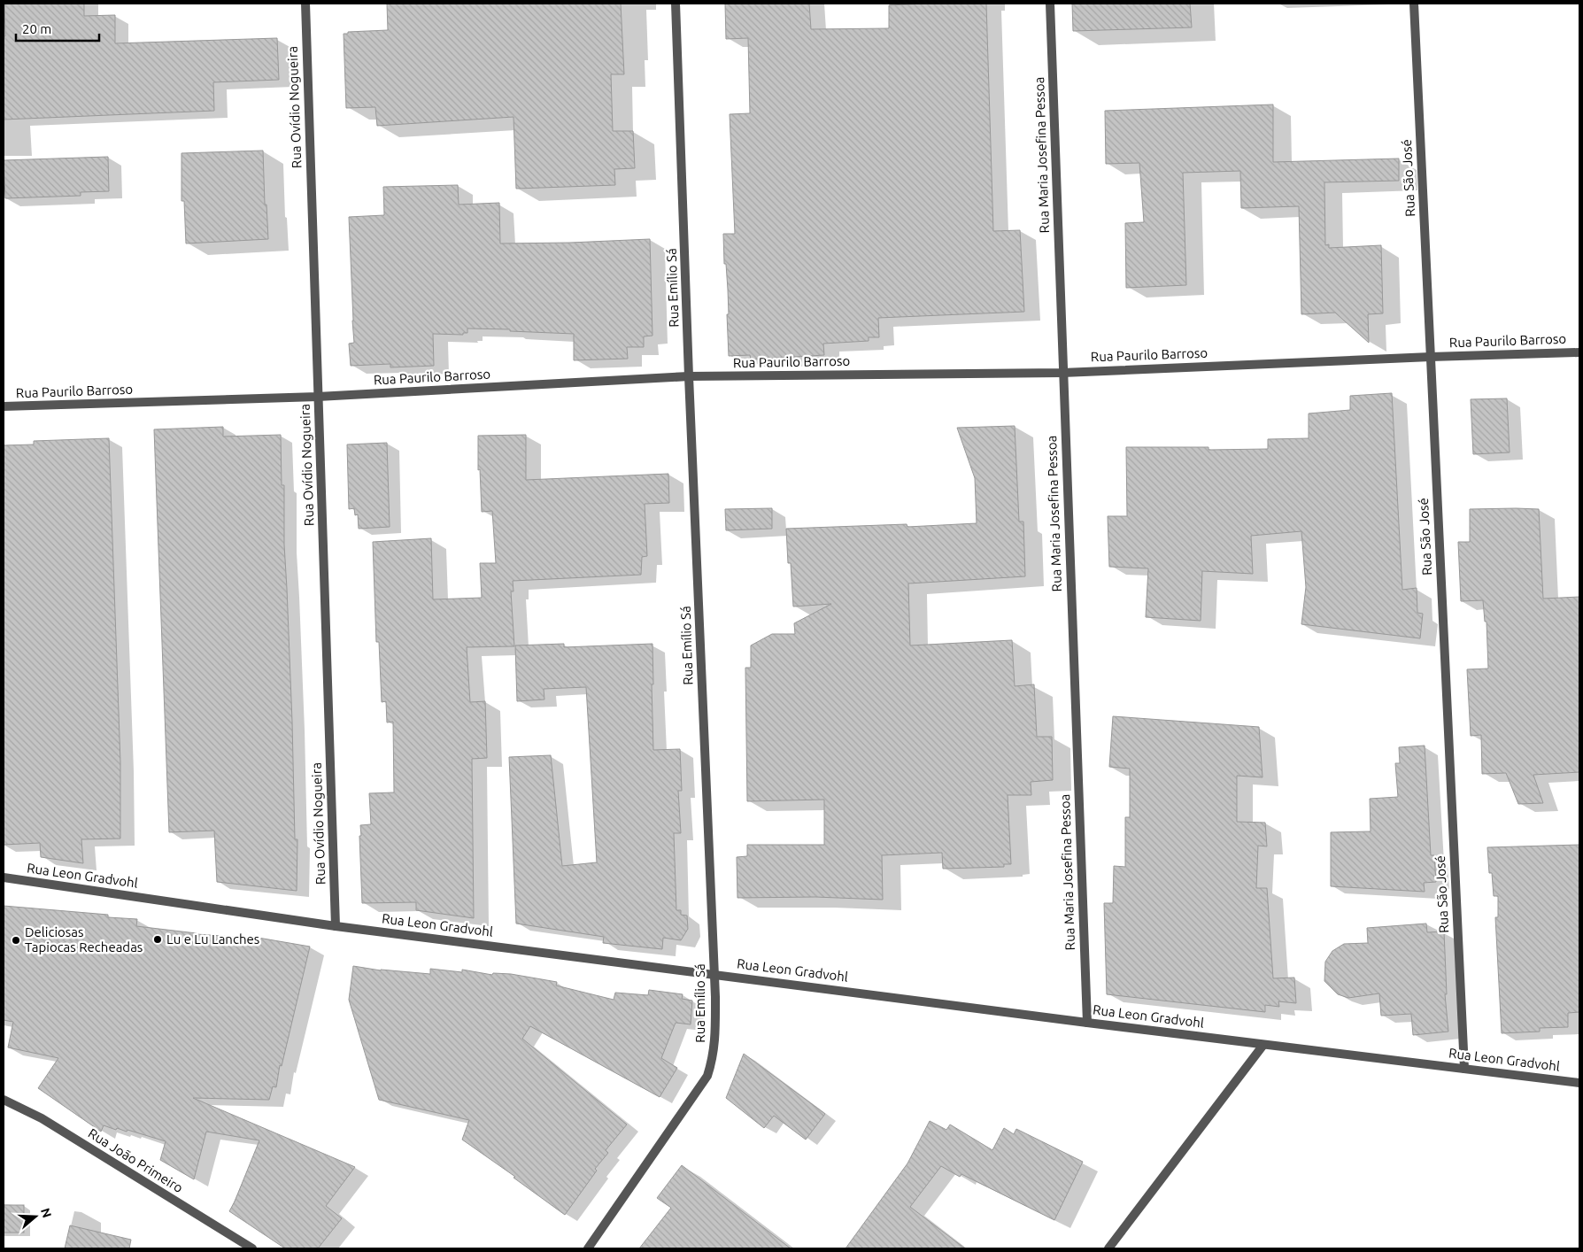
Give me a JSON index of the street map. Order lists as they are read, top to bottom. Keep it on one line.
{"streets":{"street":["Rua Ovídio Nogueira","Rua Maria Josefina Pessoa","Rua São José","Rua Emílio Sá","Rua Paurilo Barroso","Rua Leon Gradvohl","Rua João Primeiro"]},"crossings":[["Rua Ovídio Nogueira","Rua Paurilo Barroso"],["Rua Ovídio Nogueira","Rua Leon Gradvohl"],["Rua Maria Josefina Pessoa","Rua Paurilo Barroso"],["Rua Maria Josefina Pessoa","Rua Leon Gradvohl"],["Rua São José","Rua Paurilo Barroso"],["Rua São José","Rua Leon Gradvohl"],["Rua Emílio Sá","Rua Paurilo Barroso"],["Rua Emílio Sá","Rua Leon Gradvohl"]],"places":["Lu e Lu Lanches","Deliciosas Tapiocas Recheadas"],"scale_bar":"20 m","north":"right"}
